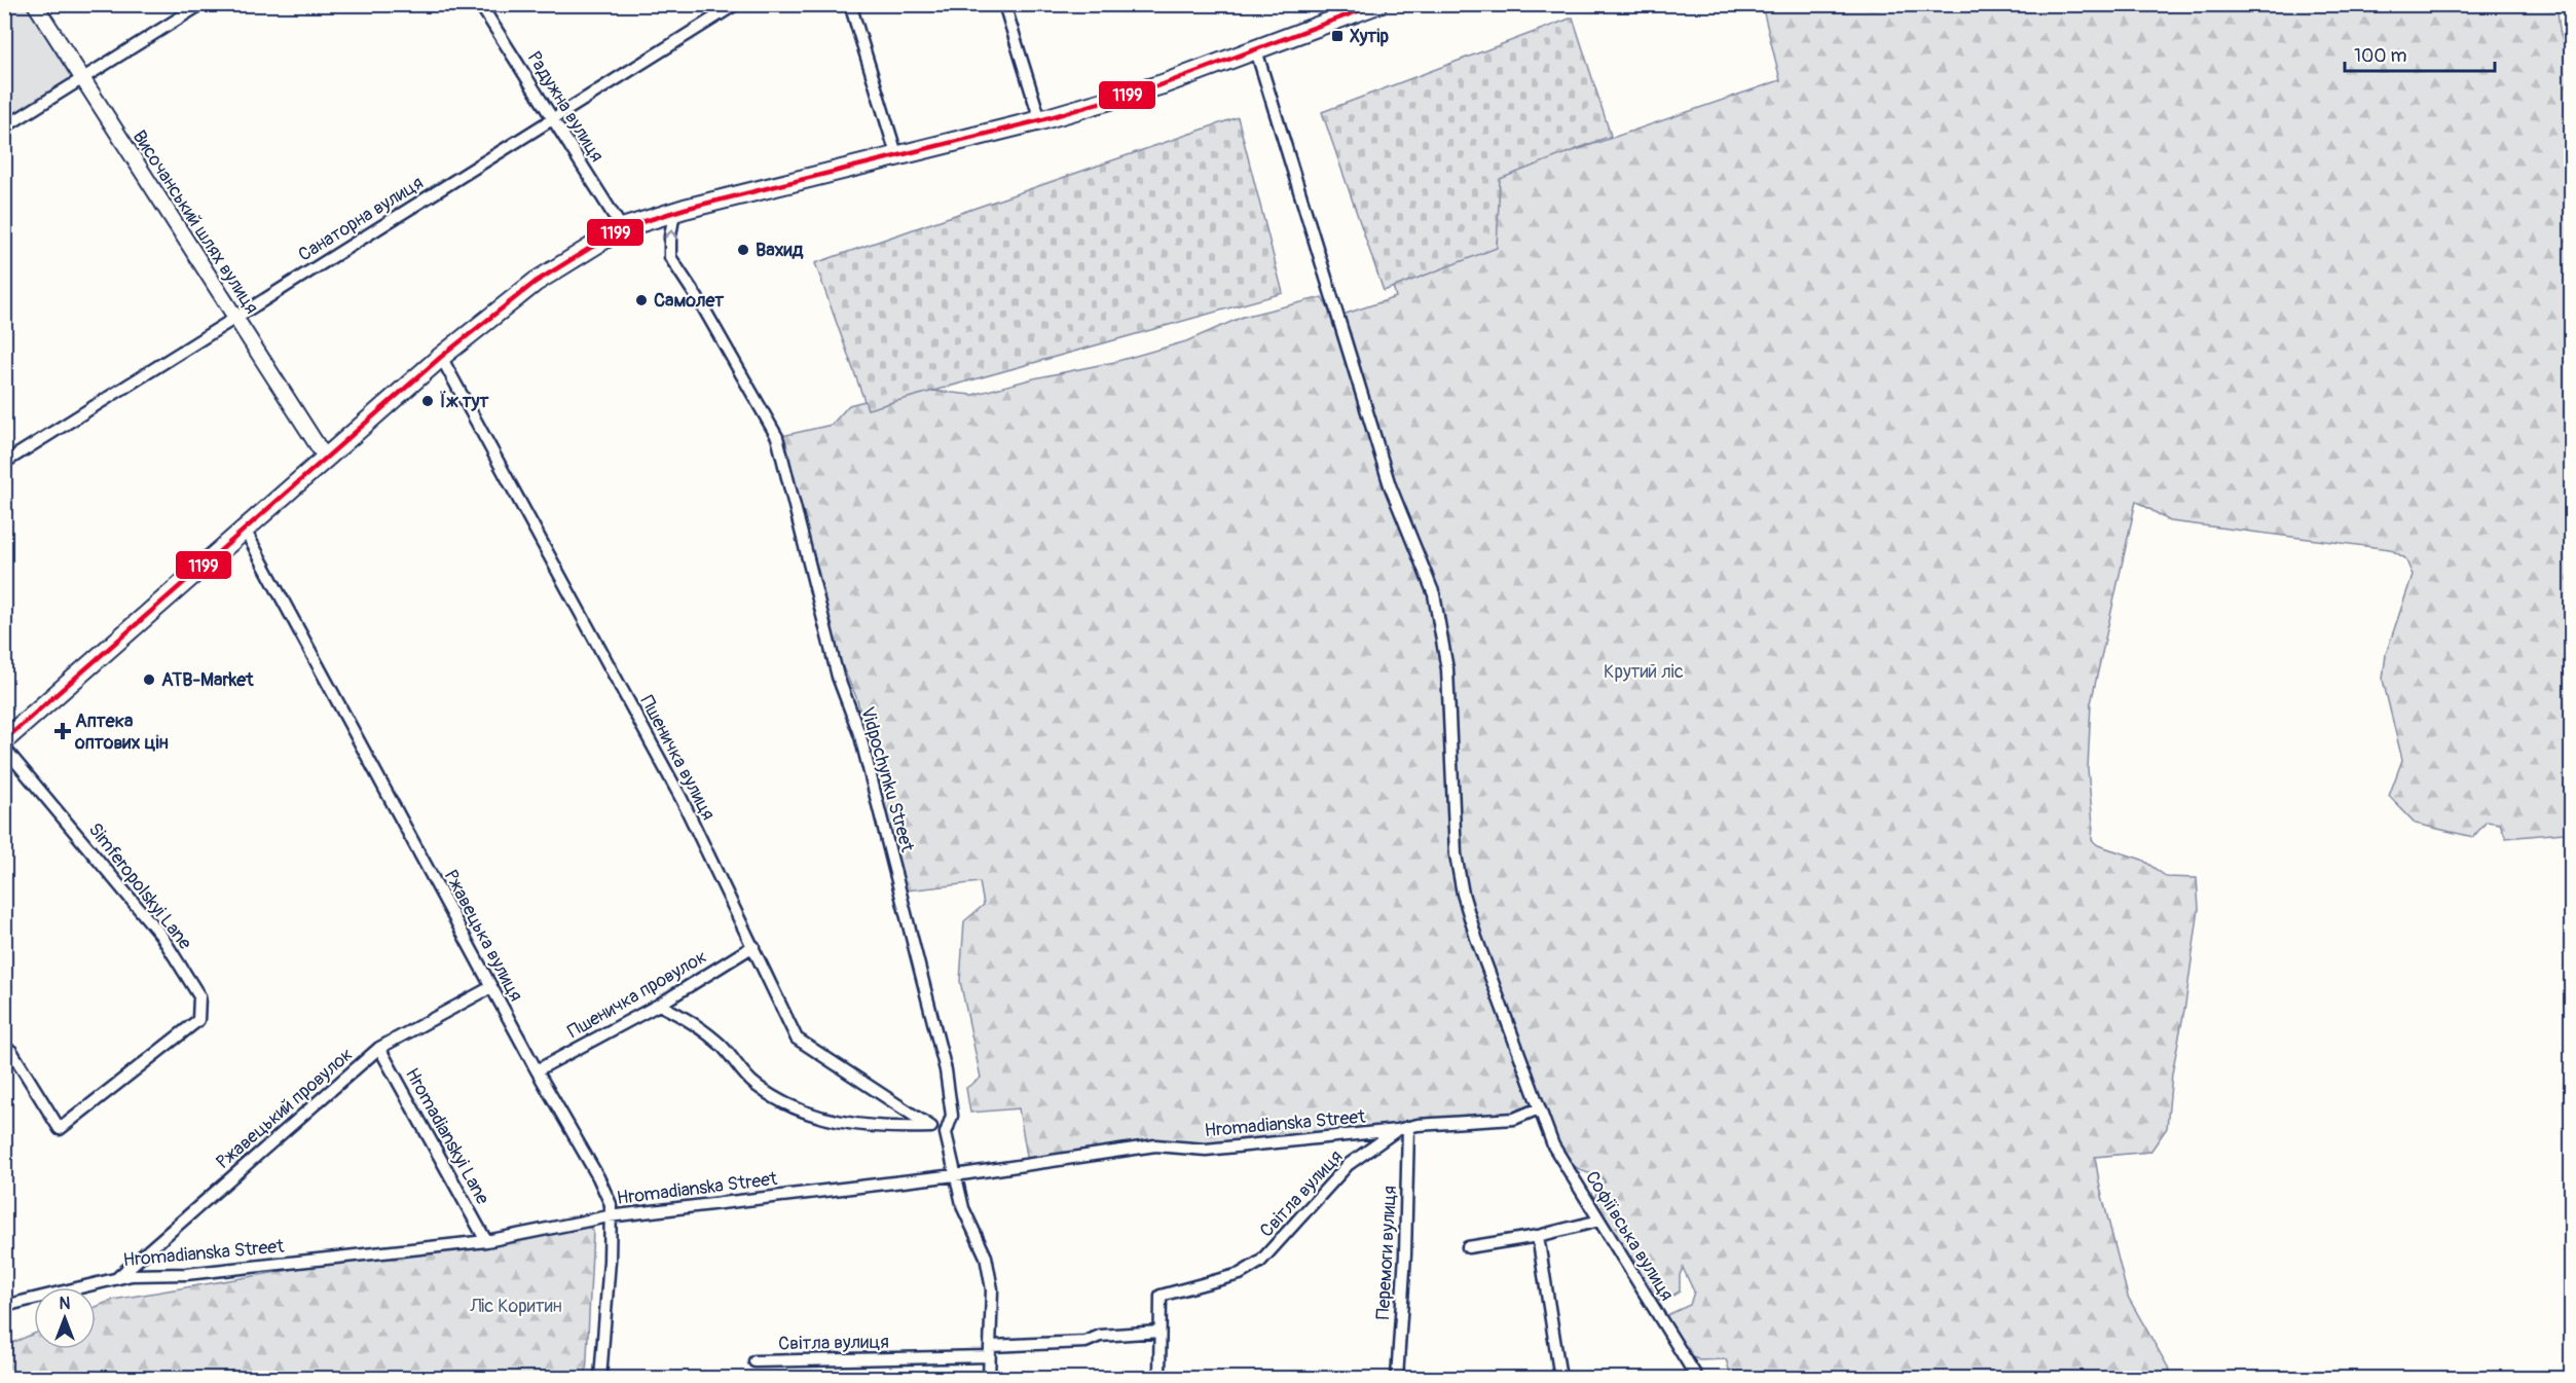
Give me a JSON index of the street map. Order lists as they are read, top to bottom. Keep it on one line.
{"streets":{"street":["Радужна вулиця","Санаторна вулиця","Височанський шлях вулиця","Пшеничка вулиця","Vidpochynku Street","Simferopolskyi Lane","Ржавецька вулиця","Пшеничка провулок","Ржавецький провулок","Hromadianska Street","Hromadianskyi Lane","Світла вулиця","Софіївська вулиця","Перемоги вулиця"]},"crossings":[["Радужна вулиця","Санаторна вулиця"],["Санаторна вулиця","Височанський шлях вулиця"],["Пшеничка вулиця","Пшеничка провулок"],["Ржавецька вулиця","Пшеничка провулок"],["Ржавецька вулиця","Ржавецький провулок"],["Ржавецька вулиця","Hromadianska Street"],["Ржавецький провулок","Hromadianska Street"],["Ржавецький провулок","Hromadianskyi Lane"],["Hromadianska Street","Hromadianskyi Lane"],["Hromadianska Street","Світла вулиця"],["Hromadianska Street","Перемоги вулиця"],["Світла вулиця","Перемоги вулиця"]],"one_way":["Vidpochynku Street"],"parks":["Крутий ліс","Ліс Коритин"],"places":{"transit":["Хутір"],"other":["Вахид","Самолет","Їж тут","ATB-Market"],"health":["Аптека оптових цін"]},"lines":["transit line 1199"],"scale_bar":"100 m","north":"top"}
